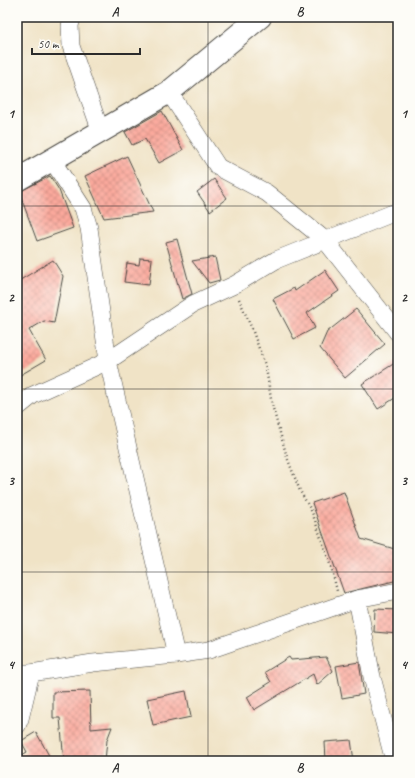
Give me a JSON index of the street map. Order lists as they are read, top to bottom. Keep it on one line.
{"scale_bar":"50 m","grid":{"columns":["A","B"],"rows":["1","2","3","4"]}}
